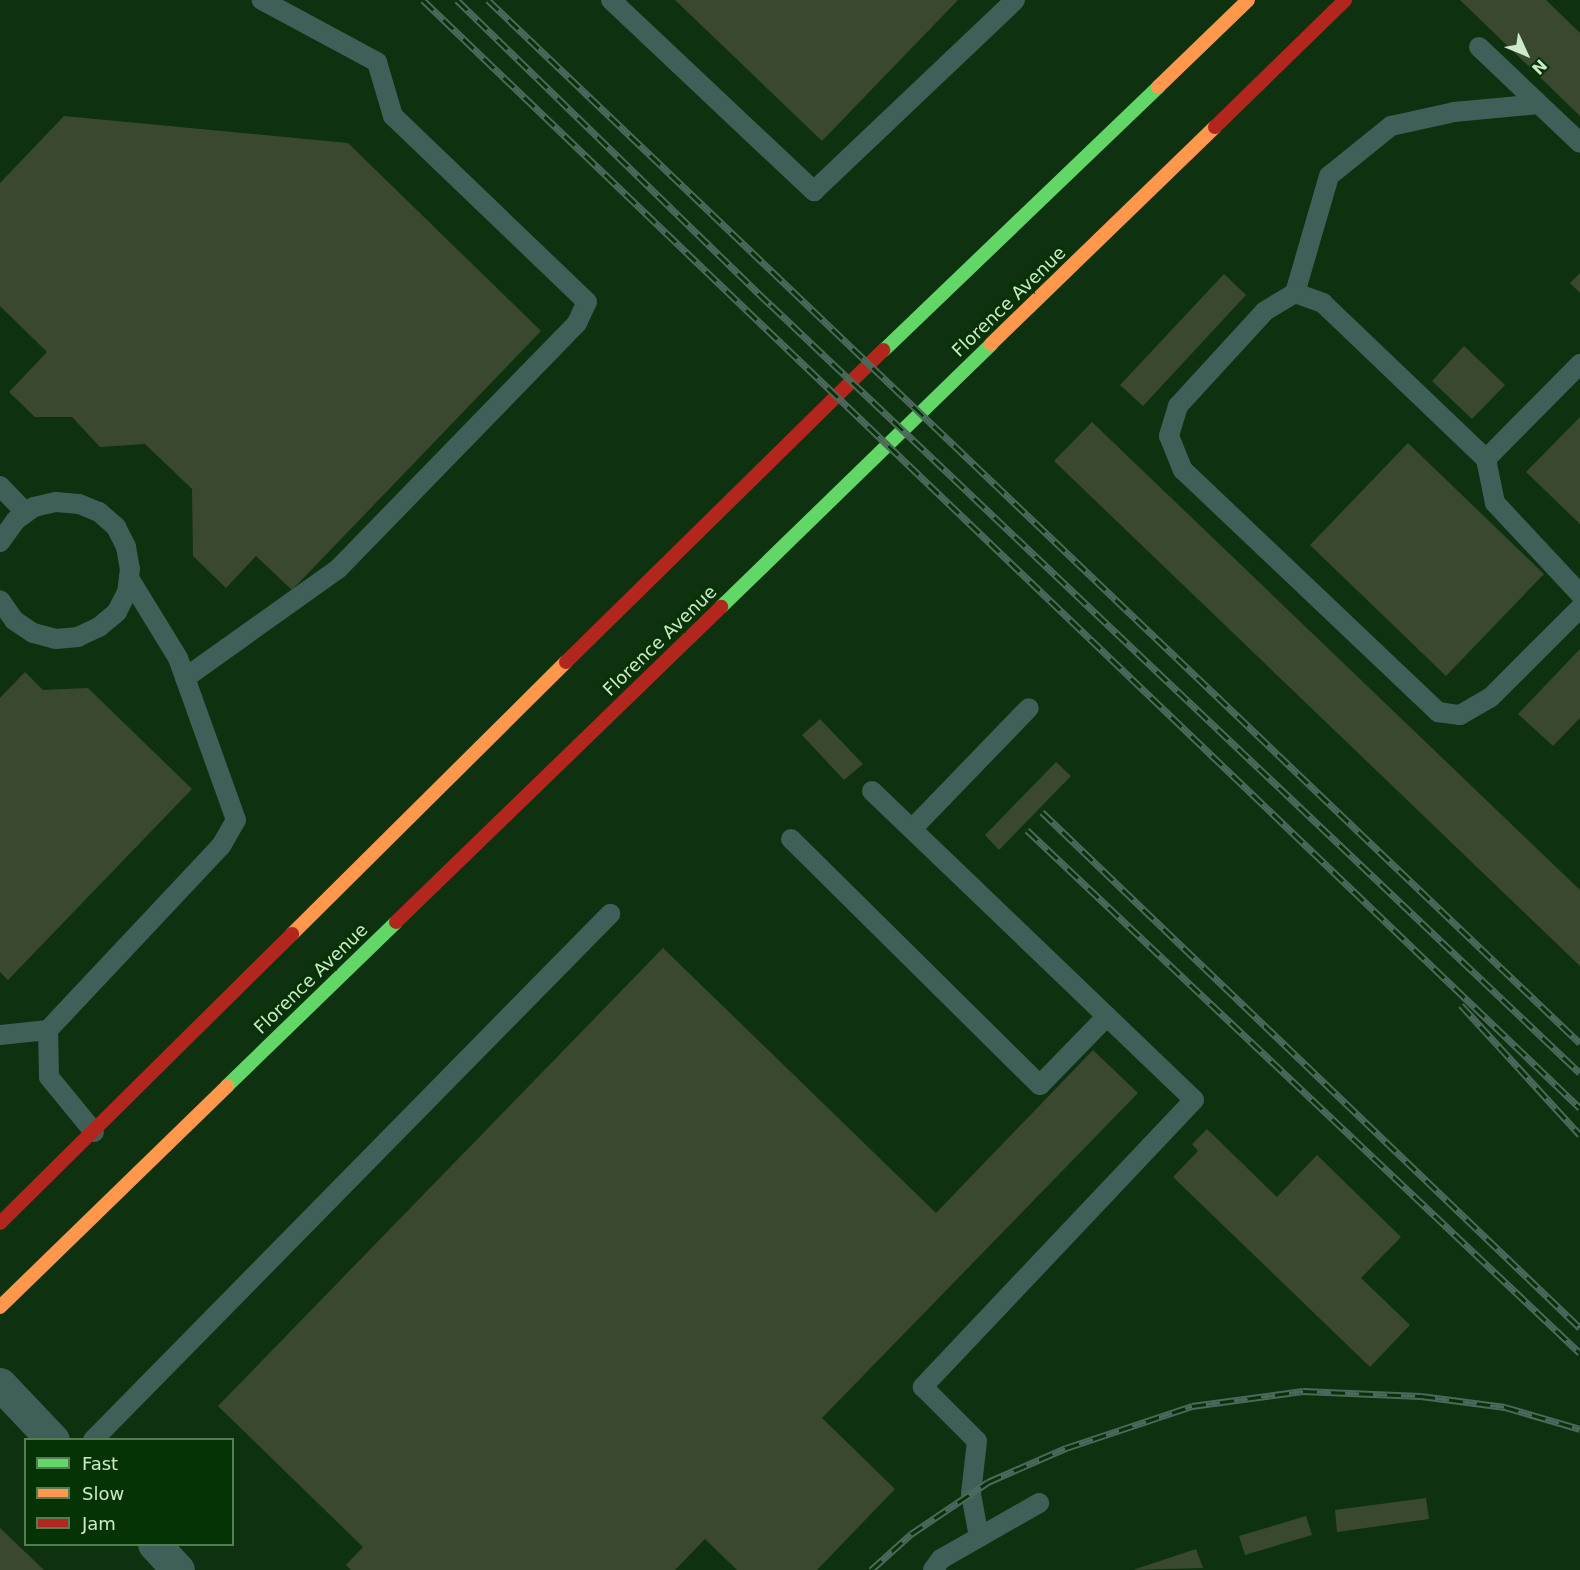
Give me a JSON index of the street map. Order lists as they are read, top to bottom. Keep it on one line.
{"streets":{"main road":["Florence Avenue"]},"legend":["Fast","Slow","Jam"],"north":"bottom right"}
